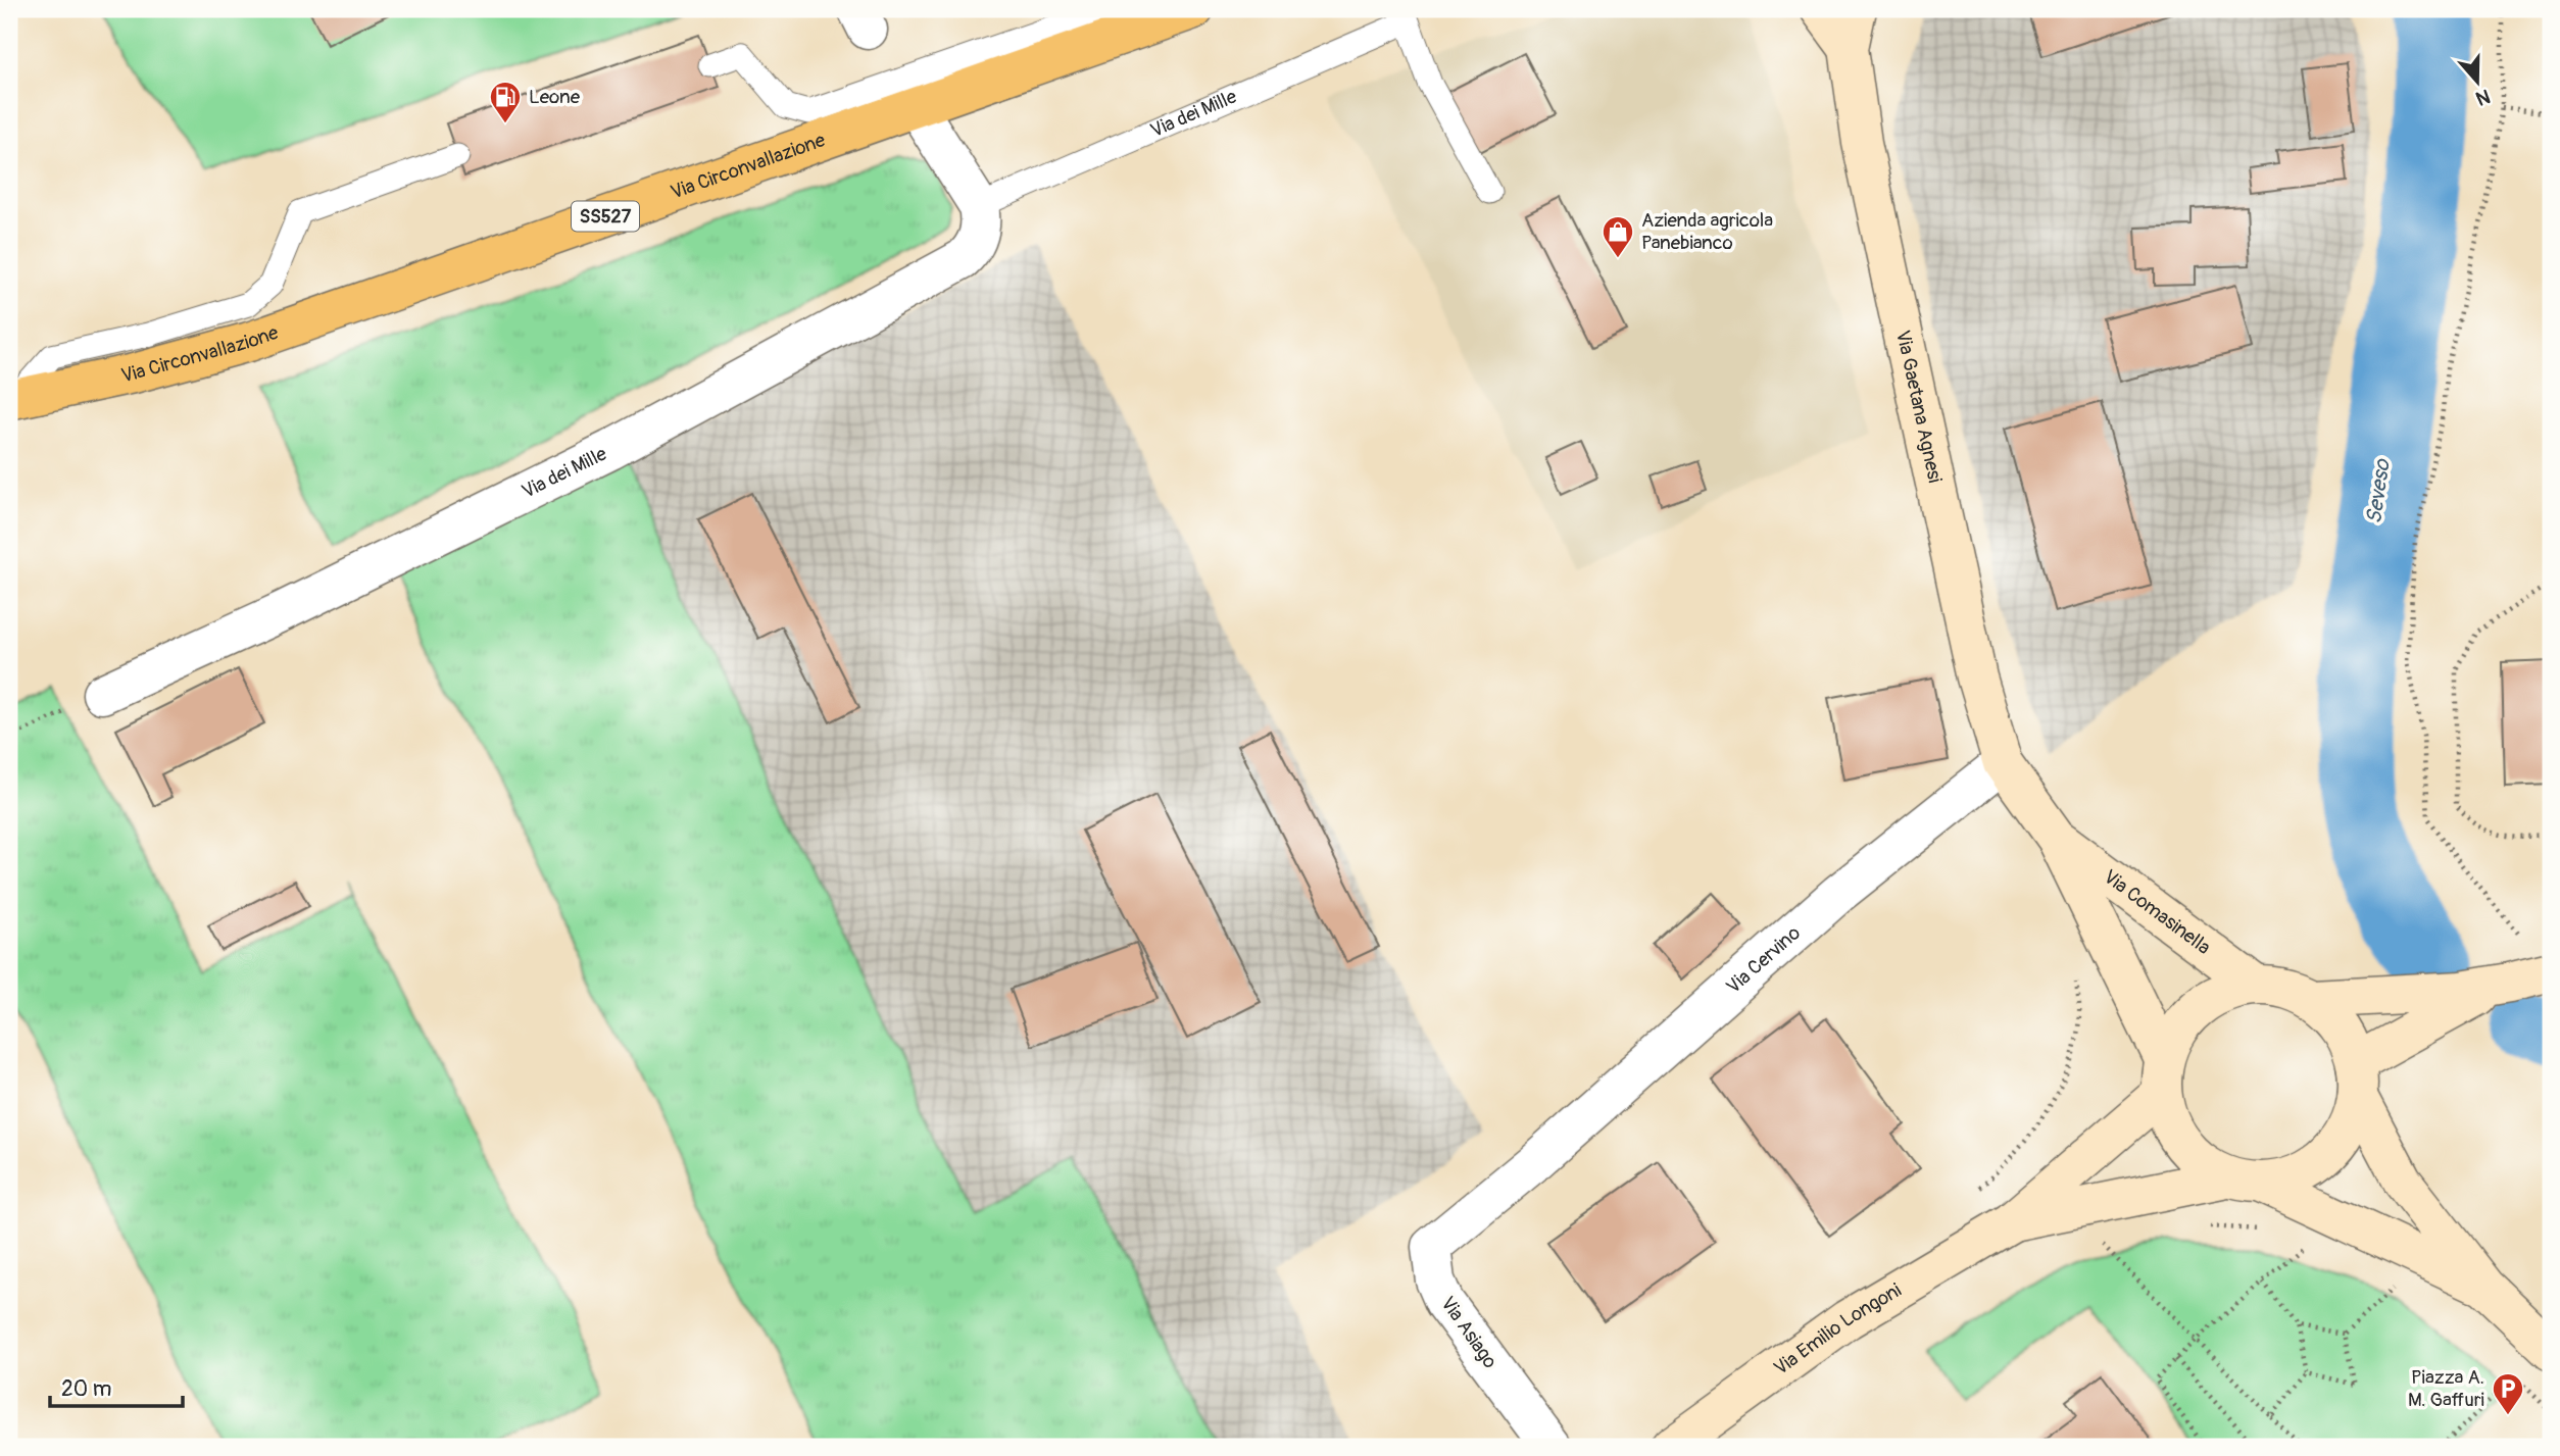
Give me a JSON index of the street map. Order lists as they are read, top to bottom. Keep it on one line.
{"streets":{"main road":["Via Circonvallazione","SS527"],"street":["Via dei Mille","Via Gaetana Agnesi","Via Comasinella","Via Cervino","Via Emilio Longoni","Via Asiago"]},"crossings":[["Via Gaetana Agnesi","Via Comasinella"],["Via Gaetana Agnesi","Via Cervino"],["Via Comasinella","Via Cervino"],["Via Comasinella","Via Emilio Longoni"],["Via Cervino","Via Asiago"]],"water":["Seveso"],"places":{"fuel station":["Leone"],"shop":["Azienda agricola Panebianco"],"parking":["Piazza A. M. Gaffuri"]},"scale_bar":"20 m","north":"bottom"}
